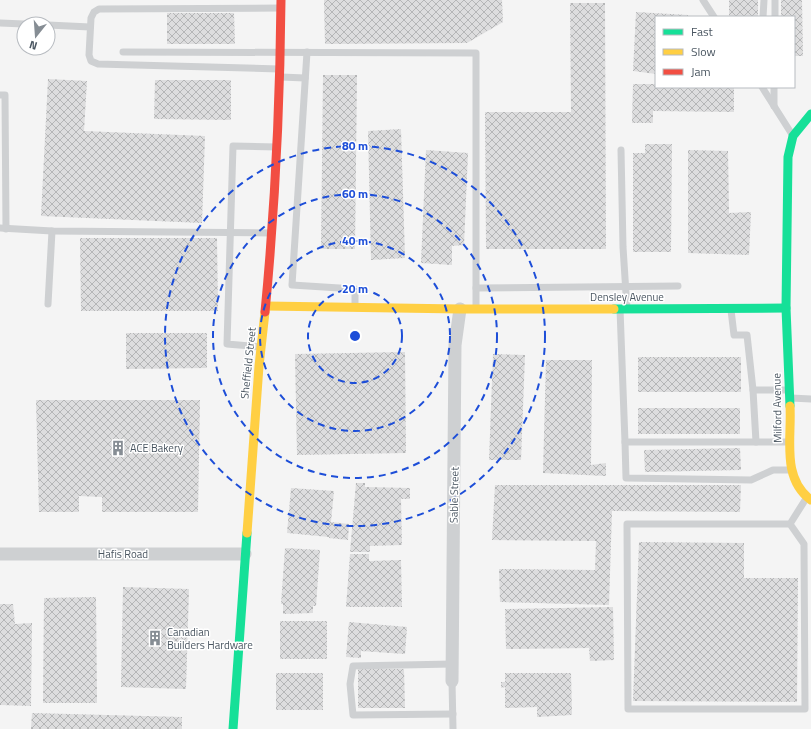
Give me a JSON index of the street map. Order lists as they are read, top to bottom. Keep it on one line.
{"streets":{"street":["Densley Avenue","Sheffield Street","Milford Avenue","Sable Street","Hafis Road"]},"crossings":[["Densley Avenue","Sheffield Street"],["Densley Avenue","Milford Avenue"],["Densley Avenue","Sable Street"],["Sheffield Street","Hafis Road"]],"places":{"building":["ACE Bakery","Canadian Builders Hardware"]},"legend":["Fast","Slow","Jam"],"north":"bottom","rings":["80 m","60 m","40 m","20 m"]}
